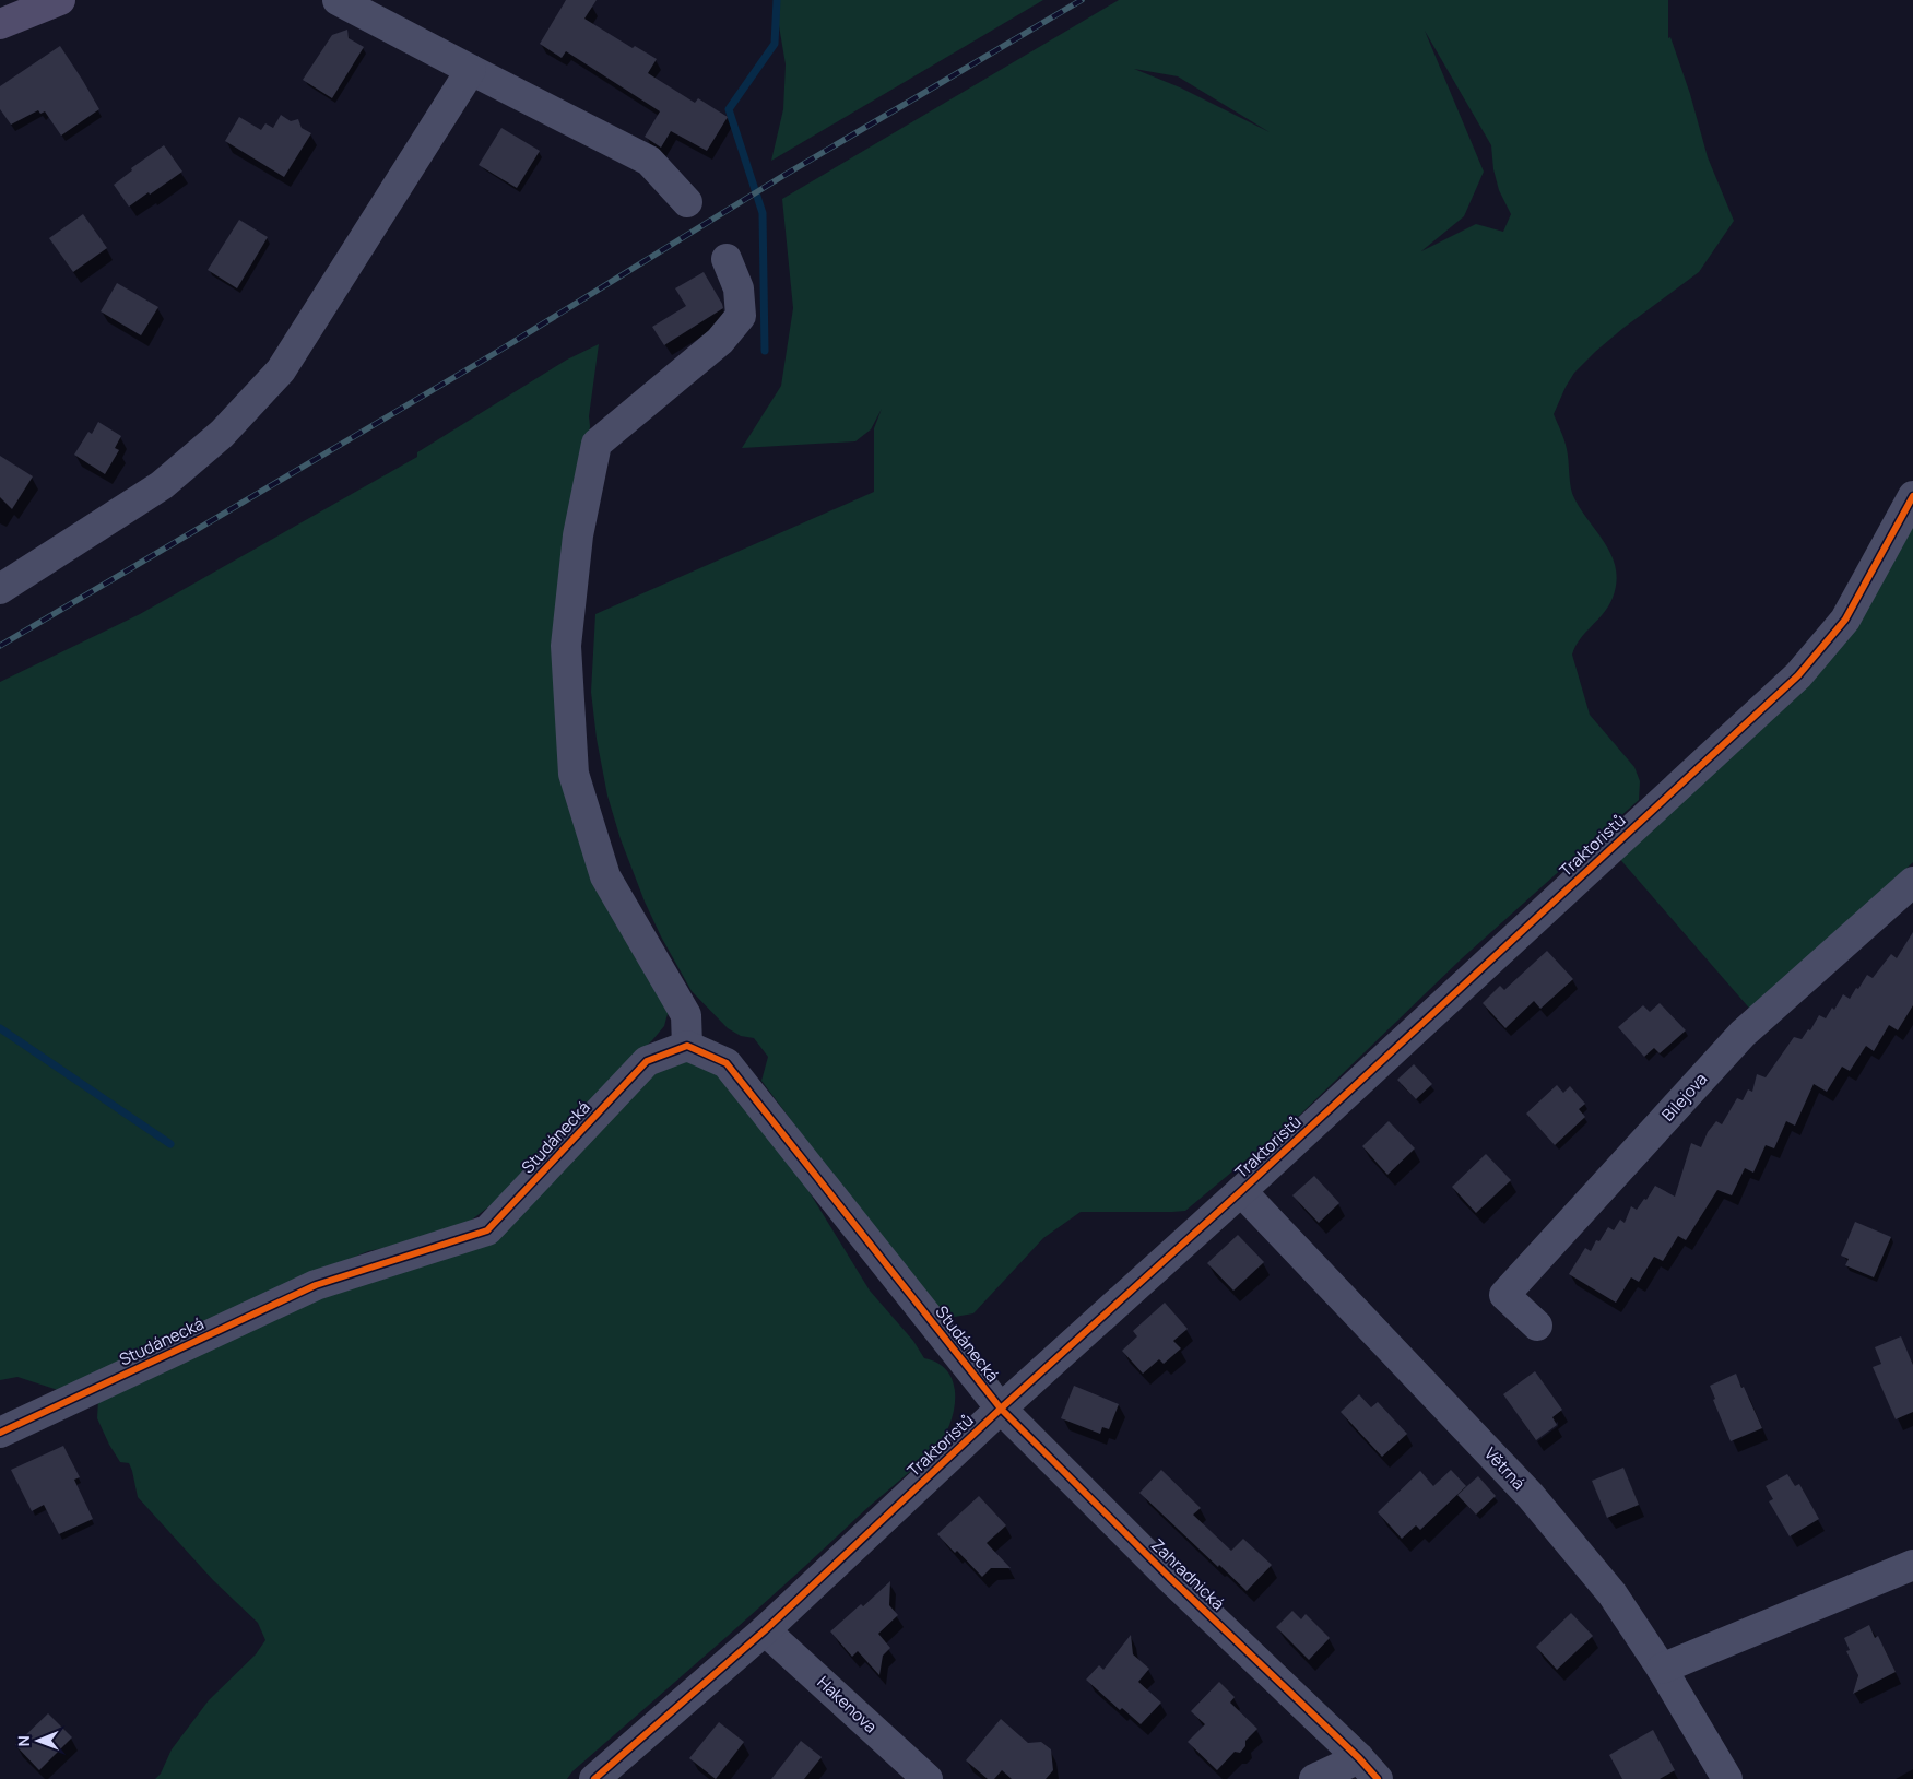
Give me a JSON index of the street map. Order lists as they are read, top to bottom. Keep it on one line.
{"streets":{"street":["Traktoristů","Bilejova","Studánecká","Větrná","Zahradnická","Hakenova"]},"crossings":[["Traktoristů","Studánecká"],["Traktoristů","Větrná"],["Traktoristů","Zahradnická"],["Traktoristů","Hakenova"],["Studánecká","Zahradnická"]],"north":"left"}
